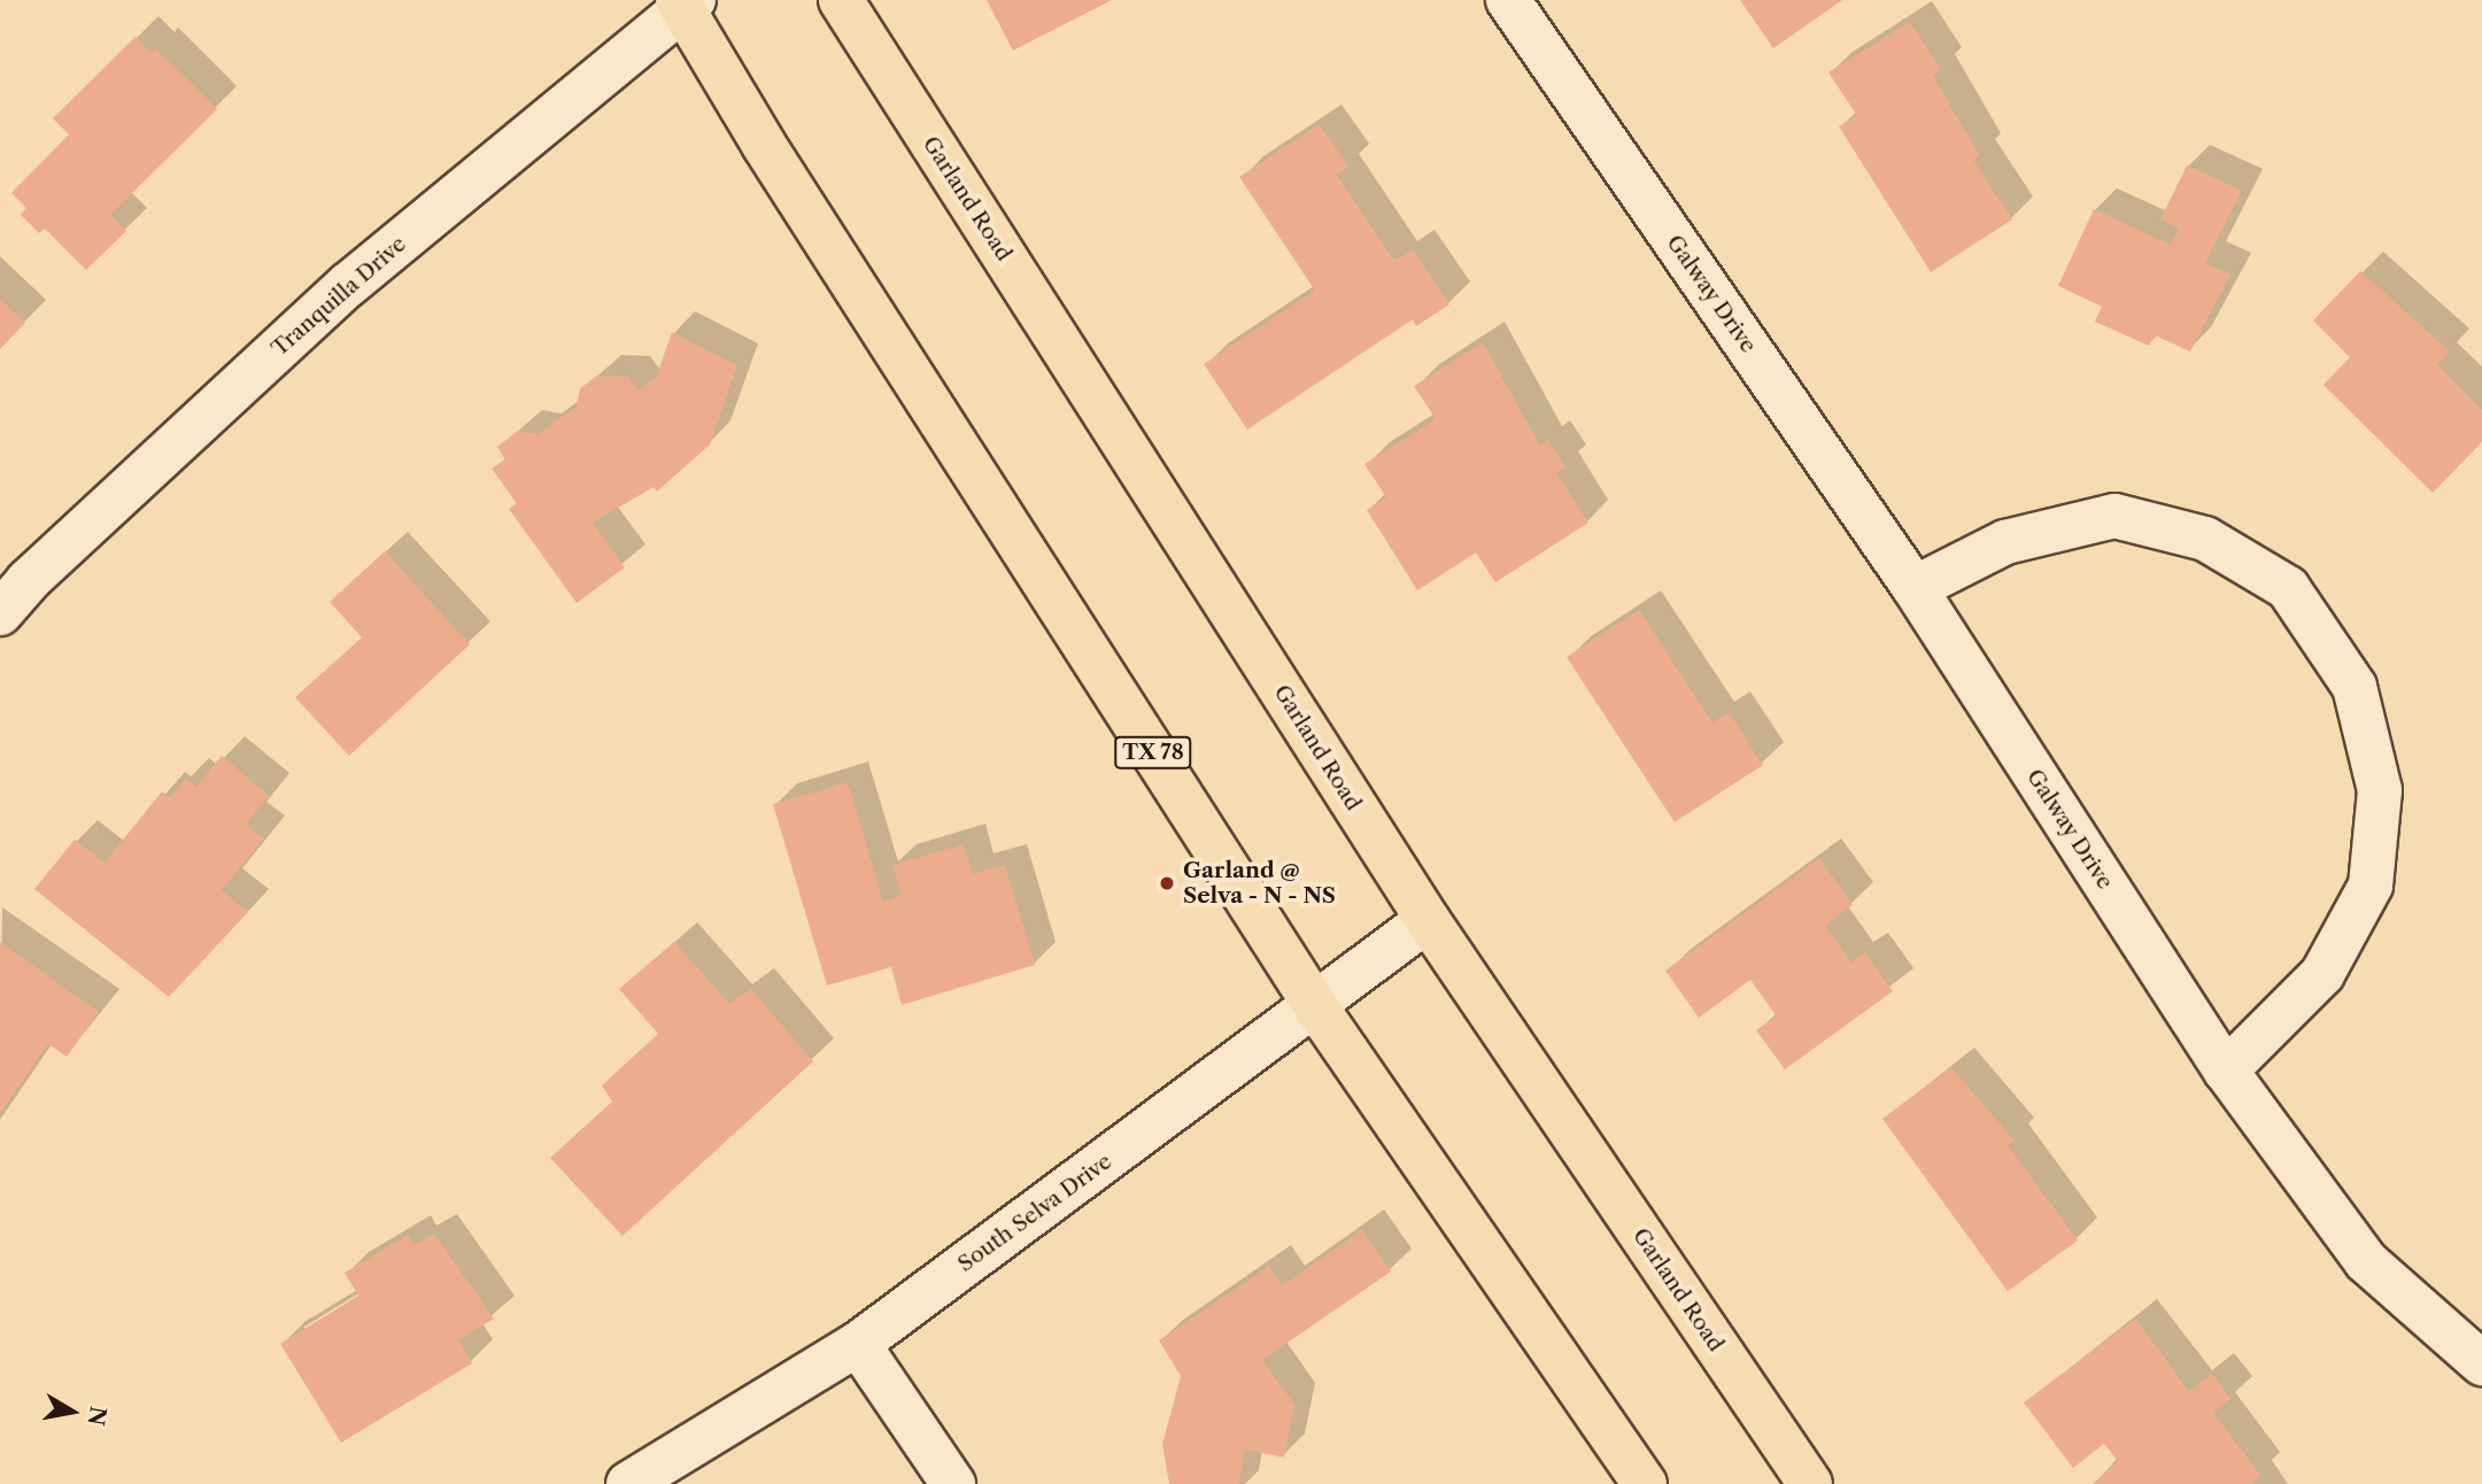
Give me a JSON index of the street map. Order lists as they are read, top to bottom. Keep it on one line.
{"streets":{"main road":["Garland Road","TX 78"],"street":["Galway Drive","Tranquilla Drive","South Selva Drive"]},"crossings":[["Garland Road","South Selva Drive"],["Tranquilla Drive","TX 78"],["TX 78","South Selva Drive"]],"places":["Garland @ Selva - N - NS"],"north":"right"}
